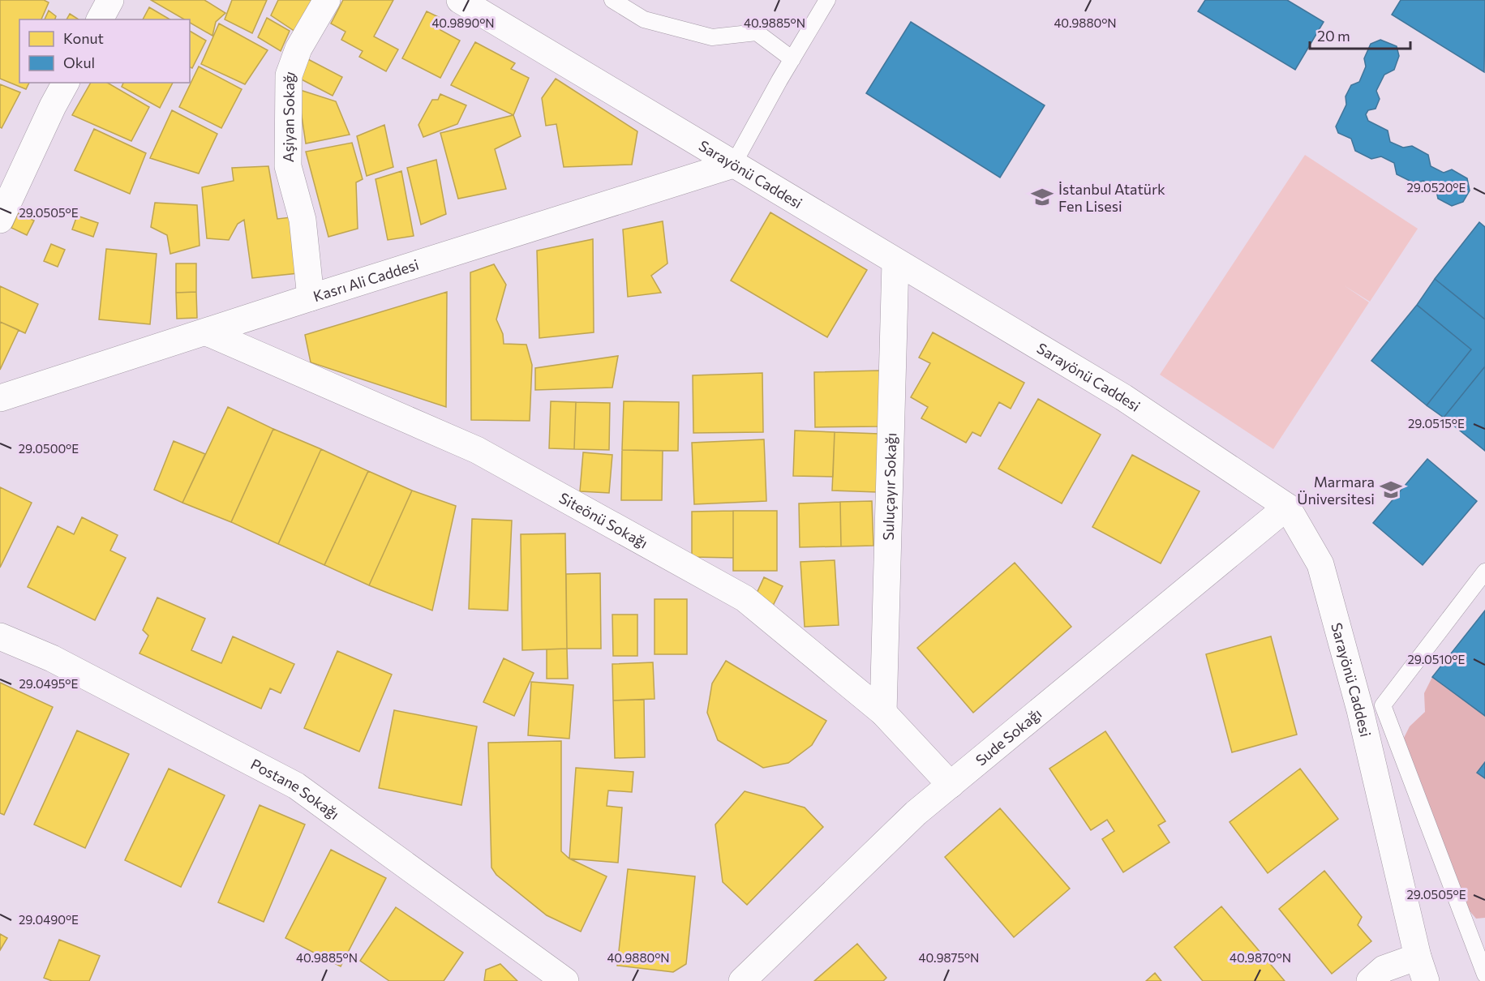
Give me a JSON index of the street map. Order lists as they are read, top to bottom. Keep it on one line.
{"streets":{"street":["Aşiyan Sokağı","Sarayönü Caddesi","Kasrı Ali Caddesi","Suluçayır Sokağı","Siteönü Sokağı","Sude Sokağı","Postane Sokağı"]},"crossings":[["Aşiyan Sokağı","Kasrı Ali Caddesi"],["Sarayönü Caddesi","Kasrı Ali Caddesi"],["Sarayönü Caddesi","Suluçayır Sokağı"],["Sarayönü Caddesi","Sude Sokağı"],["Kasrı Ali Caddesi","Siteönü Sokağı"],["Suluçayır Sokağı","Siteönü Sokağı"],["Siteönü Sokağı","Sude Sokağı"]],"places":{"school or university":["İstanbul Atatürk Fen Lisesi","Marmara Üniversitesi"]},"legend":["Konut","Okul"],"scale_bar":"20 m","coordinates":["40.9890°N","40.9885°N","40.9880°N","29.0520°E","29.0505°E","29.0515°E","29.0500°E","29.0510°E","29.0495°E","29.0490°E","40.9875°N","40.9870°N"]}
